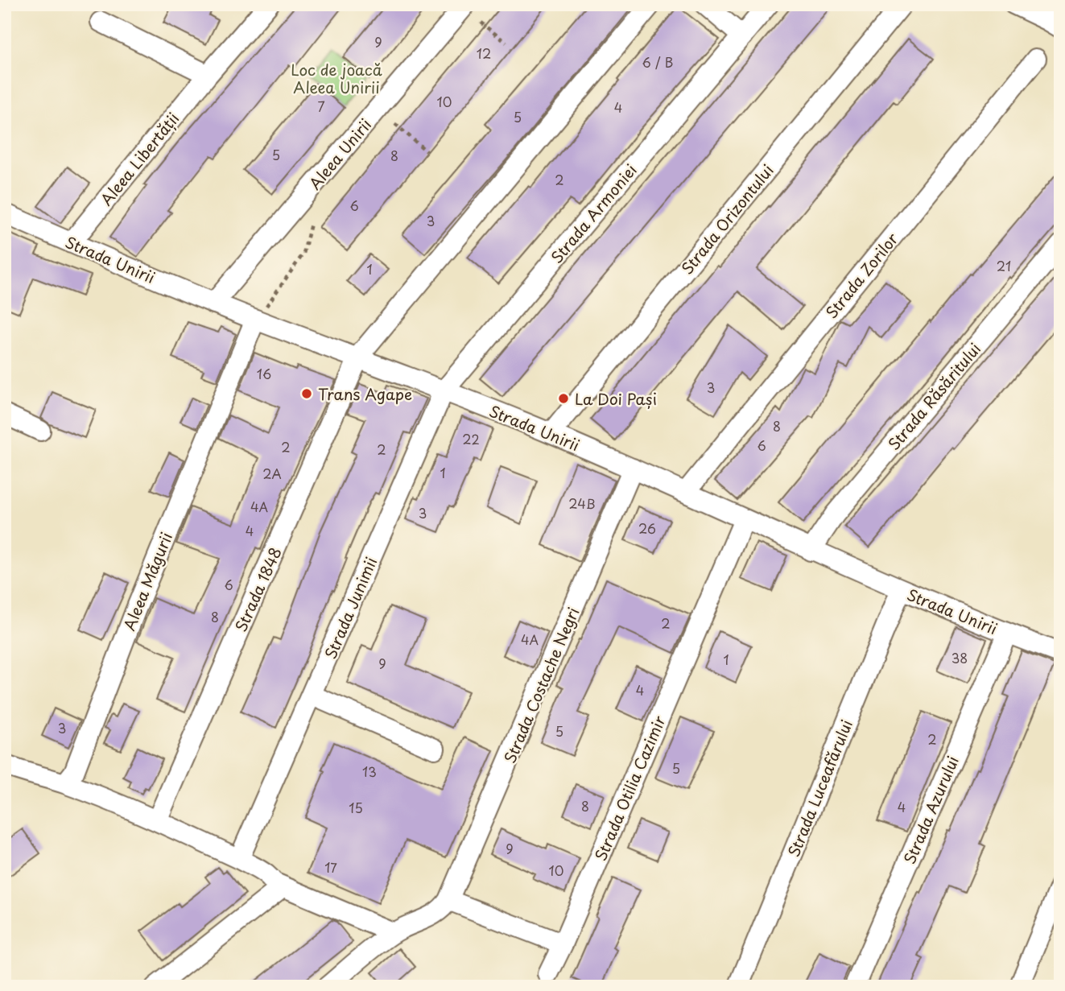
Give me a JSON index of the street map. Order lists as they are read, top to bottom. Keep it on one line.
{"streets":{"street":["Aleea Unirii","Aleea Libertății","Strada Armoniei","Strada Orizontului","Strada Unirii","Strada Zorilor","Strada Răsăritului","Aleea Măgurii","Strada 1848","Strada Junimii","Strada Costache Negri","Strada Otilia Cazimir","Strada Luceafǎrului","Strada Azurului"]},"crossings":[["Aleea Unirii","Strada Unirii"],["Aleea Libertății","Strada Unirii"],["Strada Armoniei","Strada Unirii"],["Strada Armoniei","Strada Junimii"],["Strada Orizontului","Strada Unirii"],["Strada Unirii","Strada Zorilor"],["Strada Unirii","Strada Răsăritului"],["Strada Unirii","Aleea Măgurii"],["Strada Unirii","Strada 1848"],["Strada Unirii","Strada Junimii"],["Strada Unirii","Strada Costache Negri"],["Strada Unirii","Strada Otilia Cazimir"],["Strada Unirii","Strada Luceafǎrului"],["Strada Unirii","Strada Azurului"]],"parks":["Loc de joacă Aleea Unirii"],"places":["Trans Agape","La Doi Pași"],"house_numbers":["9","12","6 / B","10","7","4","5","5","8","2","6","3","21","1","16","3","8","22","6","2","2","1","2A","24B","4A","3","26","4","6","8","2","4A","38","1","9","4","3","5","2","5","13","8","4","15","9","17","10"]}
